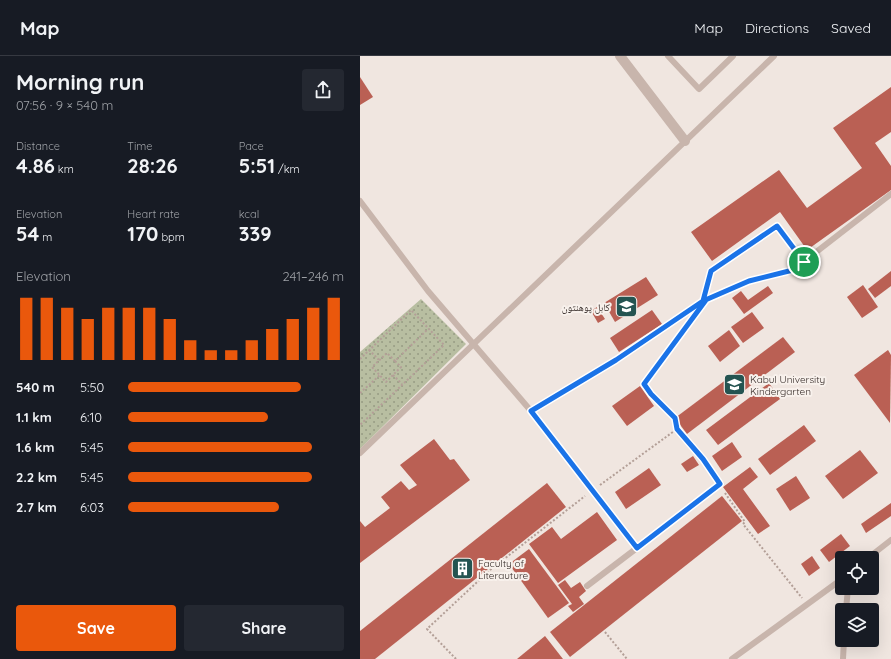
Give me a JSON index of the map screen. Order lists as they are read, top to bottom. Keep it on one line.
{"places":{"school or university":["کابل پوهنتون","Kabul University Kindergarten"],"building":["Faculty of Literauture"]},"page":{"header":"Map","nav":["Map","Directions","Saved"],"heading":["Morning run","07:56 · 9 × 540 m"],"stats":[["Distance","4.86 km"],["Time","28:26"],["Pace","5:51 /km"],["Elevation","54 m"],["Heart rate","170 bpm"],["kcal","339"]],"chart":["Elevation","241–246 m"],"list":[{"name":"540 m","note":"5:50"},{"name":"1.1 km","note":"6:10"},{"name":"1.6 km","note":"5:45"},{"name":"2.2 km","note":"5:45"},{"name":"2.7 km","note":"6:03"}],"buttons":["Save","Share"]}}
